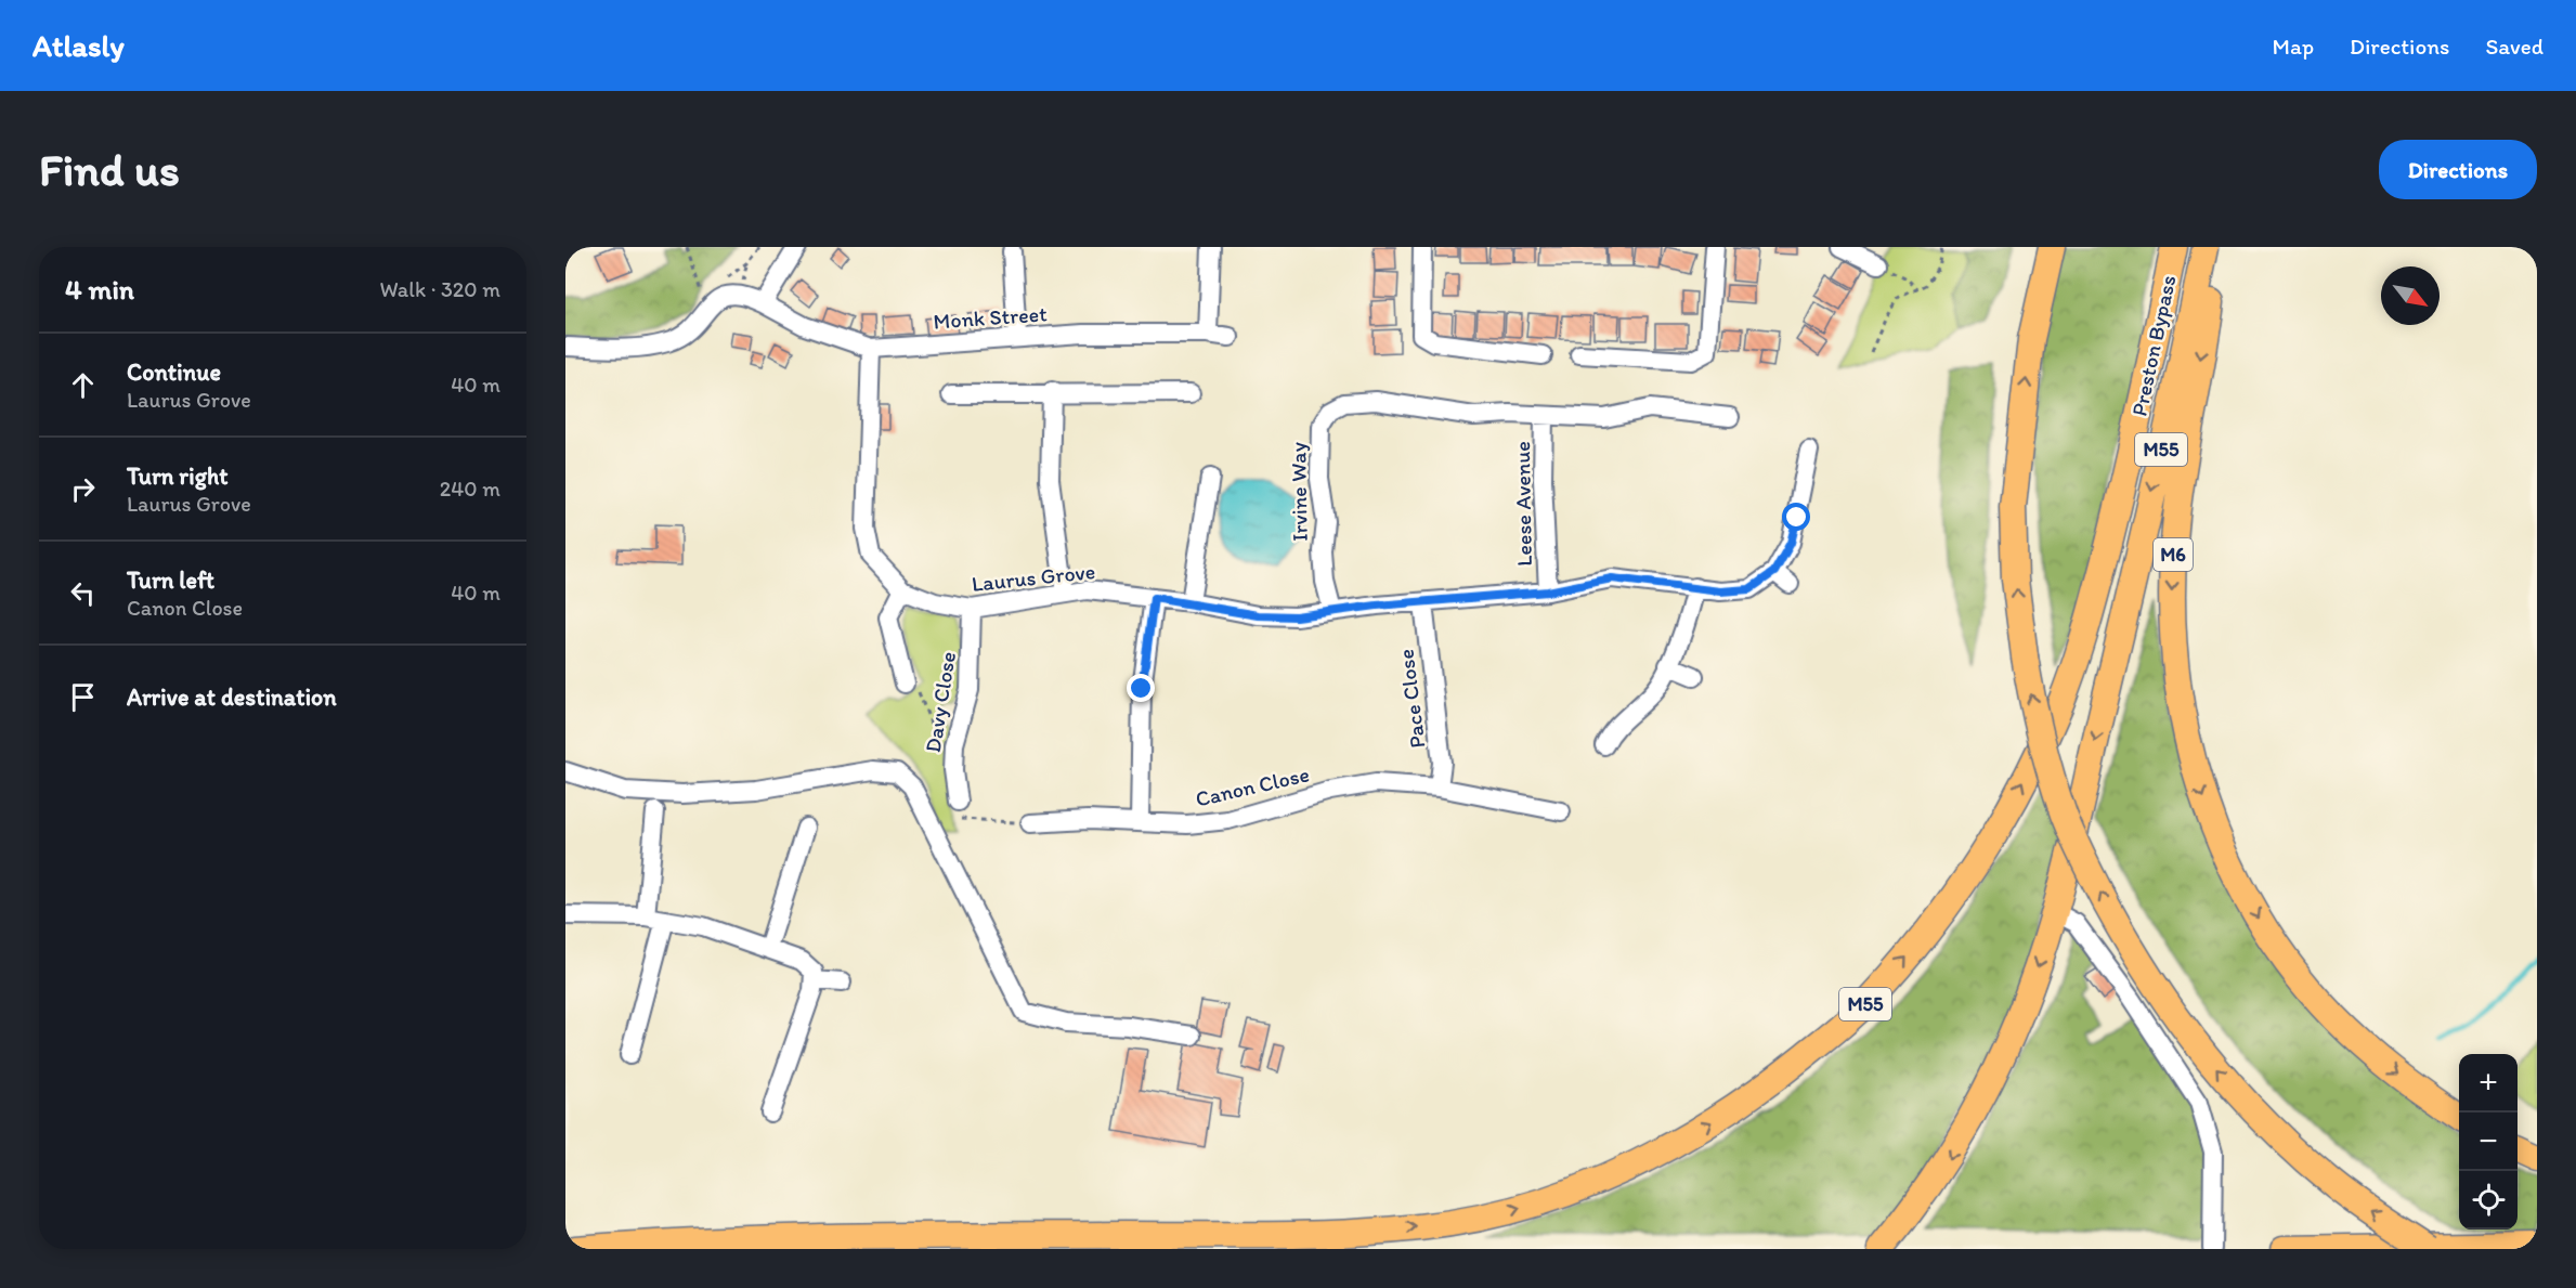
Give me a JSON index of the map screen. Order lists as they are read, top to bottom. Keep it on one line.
{"streets":{"highway":["Preston Bypass","M55","M6"],"street":["Monk Street","Irvine Way","Leese Avenue","Laurus Grove","Pace Close","Davy Close","Canon Close"]},"crossings":[["Monk Street","Laurus Grove"],["Preston Bypass","M55"],["Irvine Way","Leese Avenue"],["Irvine Way","Laurus Grove"],["Leese Avenue","Laurus Grove"],["Laurus Grove","Pace Close"],["Laurus Grove","Davy Close"],["Pace Close","Canon Close"]],"north":"bottom right","page":{"header":"Atlasly","nav":["Map","Directions","Saved"],"buttons":"Directions","title":"Find us","heading":["4 min","Walk · 320 m"],"list":[["Continue","Laurus Grove","40 m"],["Turn right","Laurus Grove","240 m"],["Turn left","Canon Close","40 m"],"Arrive at destination"],"map_buttons":["+","−"]}}
